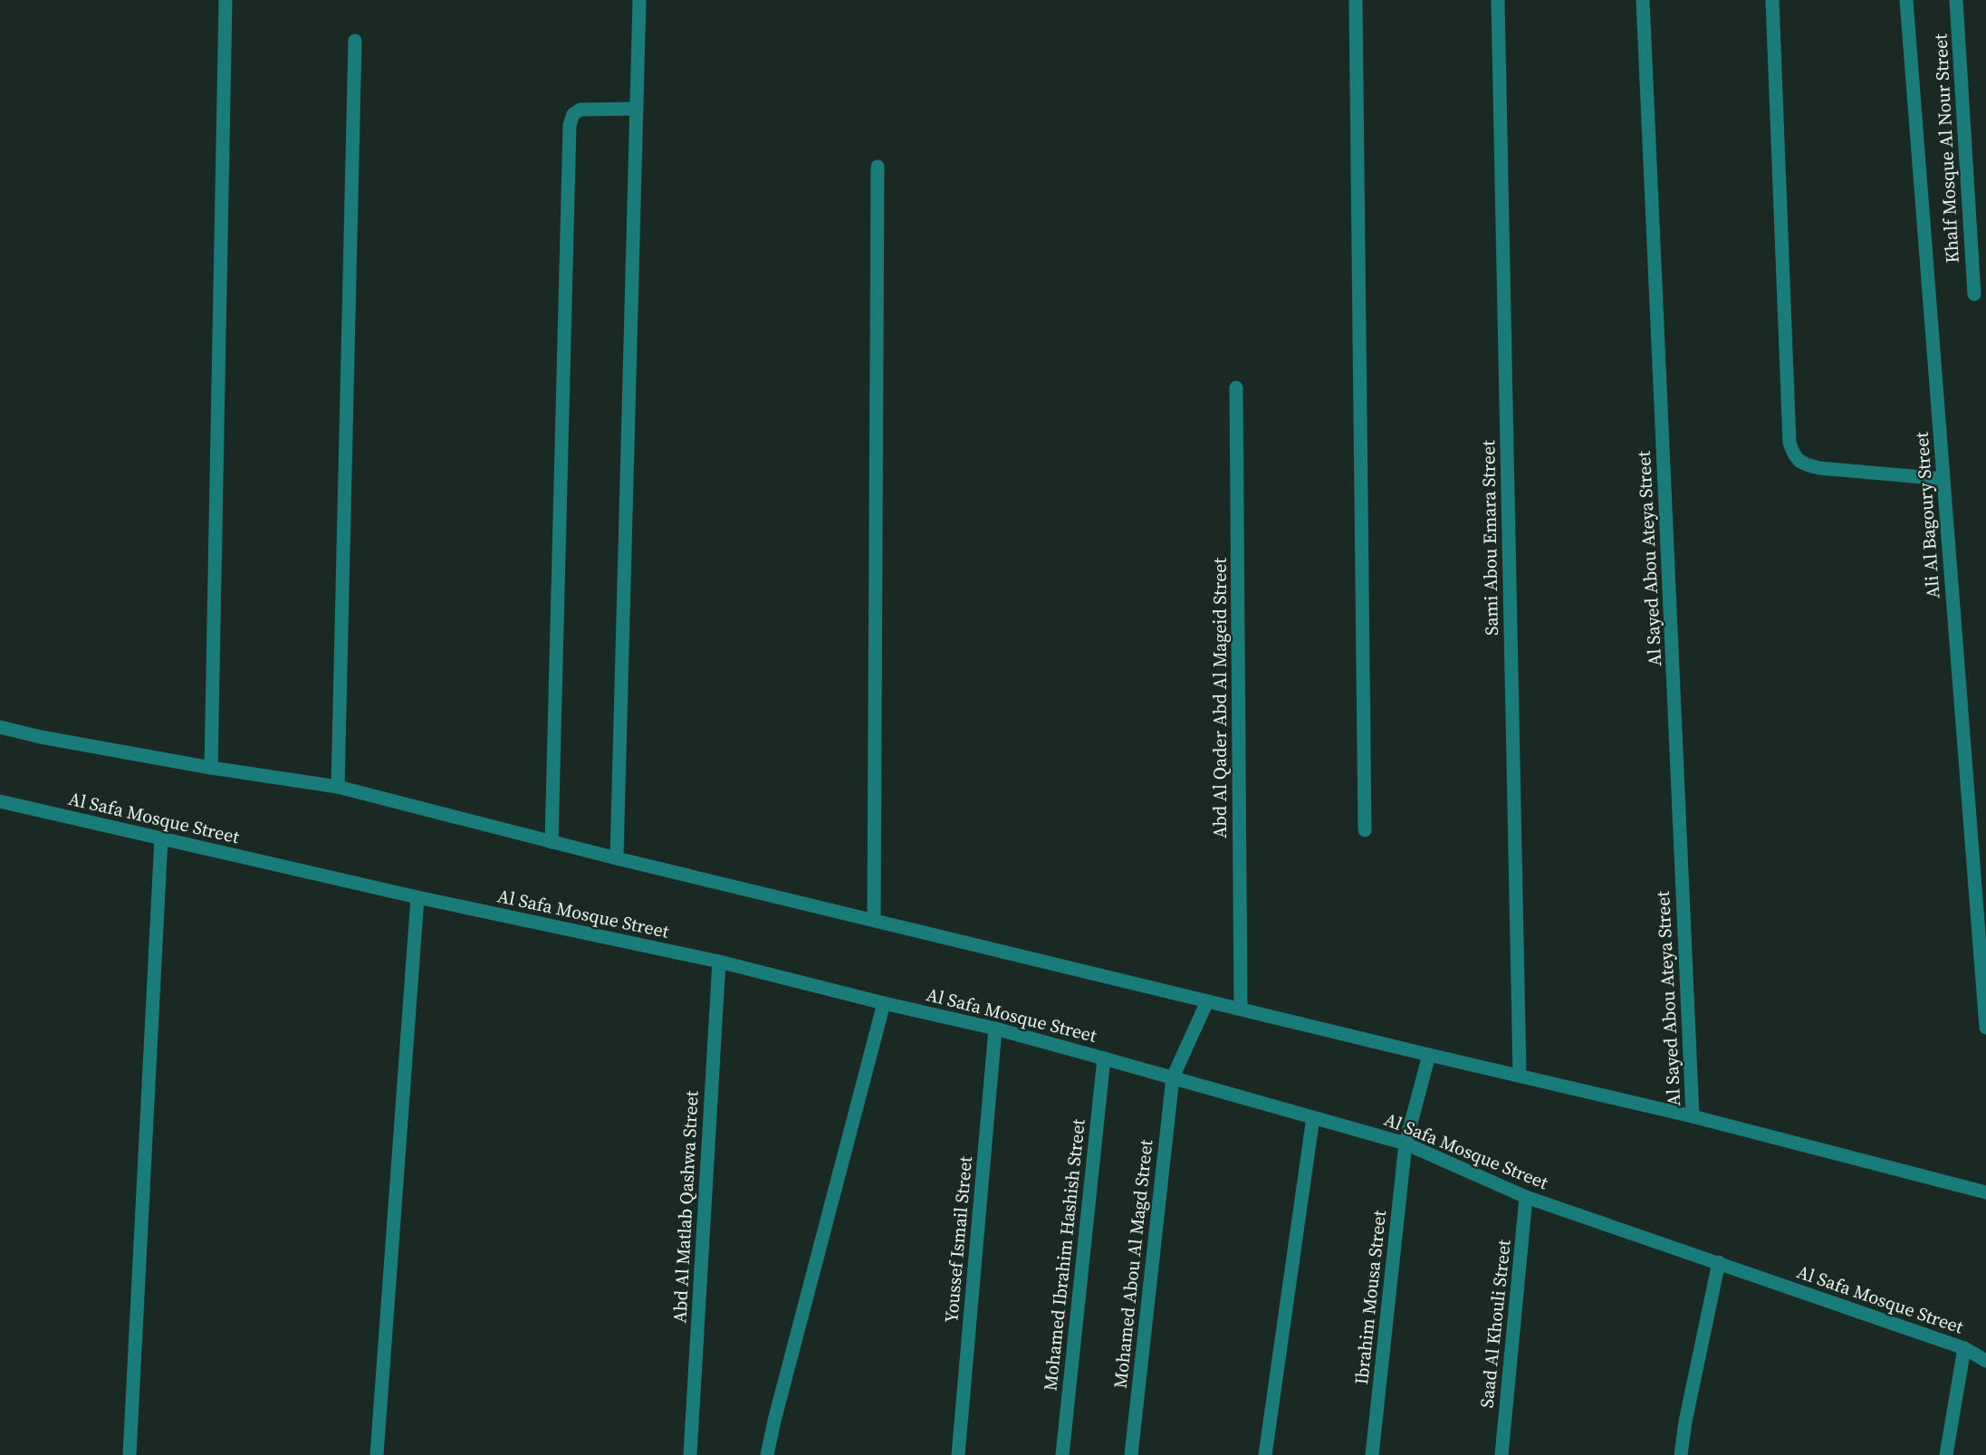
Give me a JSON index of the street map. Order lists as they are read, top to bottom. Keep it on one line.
{"streets":{"street":["Khalf Mosque Al Nour Street","Ali Al Bagoury Street","Sami Abou Emara Street","Al Sayed Abou Ateya Street","Abd Al Qader Abd Al Mageid Street","Al Safa Mosque Street","Abd Al Matlab Qashwa Street","Youssef Ismail Street","Mohamed Ibrahim Hashish Street","Mohamed Abou Al Magd Street","Ibrahim Mousa Street","Saad Al Khouli Street"]},"crossings":[["Al Safa Mosque Street","Abd Al Matlab Qashwa Street"],["Al Safa Mosque Street","Youssef Ismail Street"],["Al Safa Mosque Street","Mohamed Ibrahim Hashish Street"],["Al Safa Mosque Street","Mohamed Abou Al Magd Street"],["Al Safa Mosque Street","Ibrahim Mousa Street"],["Al Safa Mosque Street","Saad Al Khouli Street"]]}
